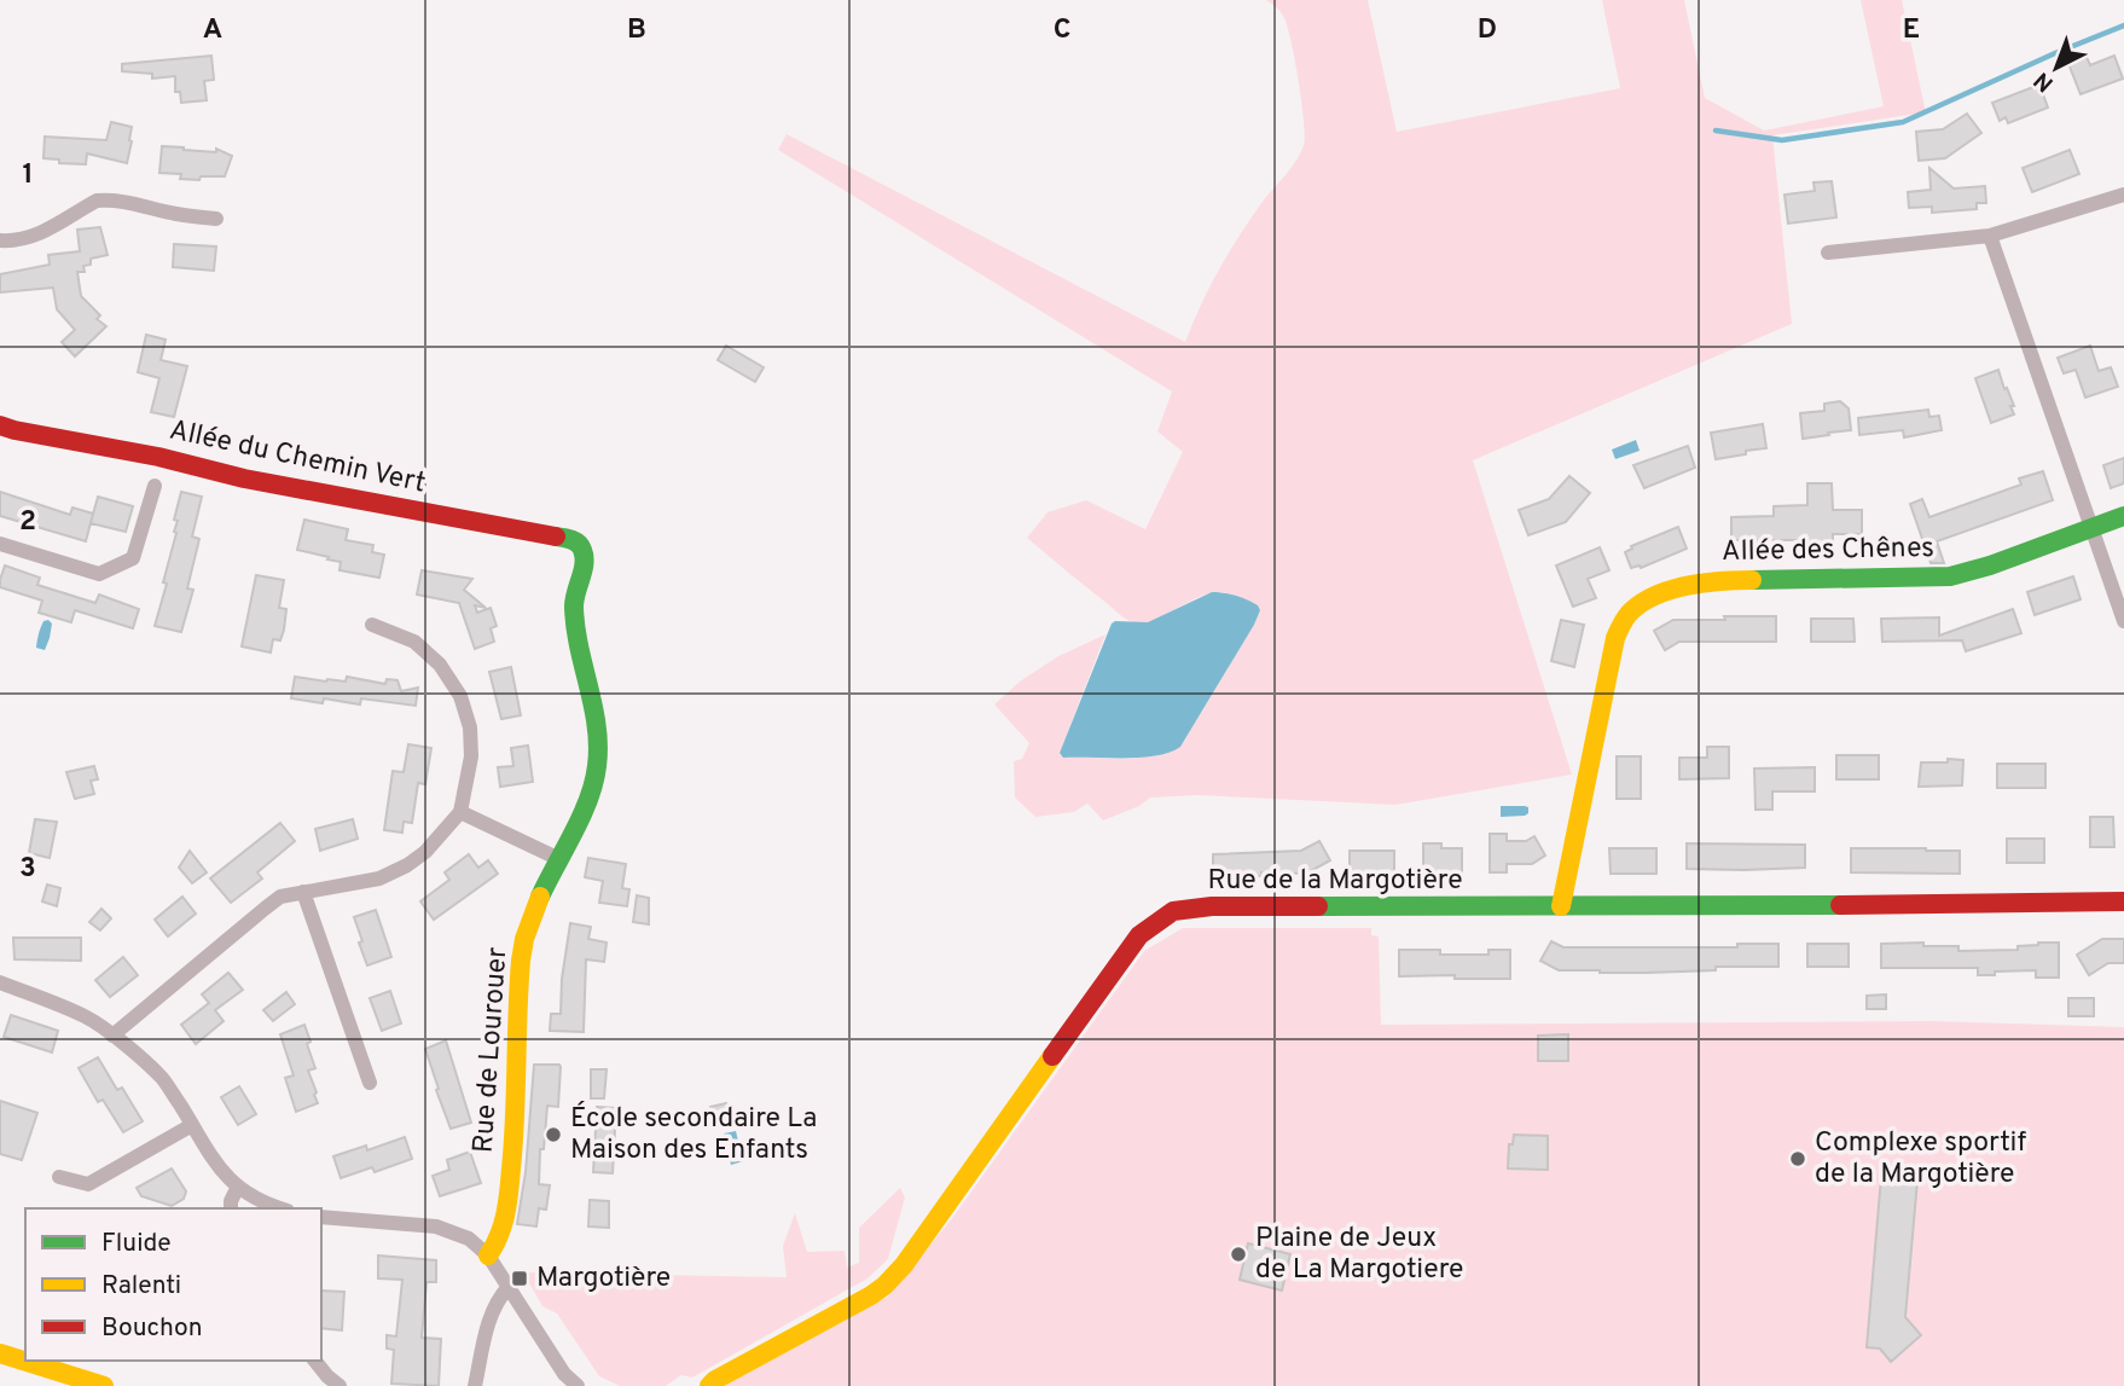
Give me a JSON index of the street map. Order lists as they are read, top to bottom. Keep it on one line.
{"streets":{"street":["Allée du Chemin Vert","Allée des Chênes","Rue de la Margotière","Rue de Lourouer"]},"crossings":[["Allée du Chemin Vert","Rue de Lourouer"],["Allée des Chênes","Rue de la Margotière"]],"places":{"other":["École secondaire La Maison des Enfants","Complexe sportif de la Margotière","Plaine de Jeux de La Margotiere"],"transit":["Margotière"]},"legend":["Fluide","Ralenti","Bouchon"],"north":"bottom left","grid":{"columns":["A","B","C","D","E"],"rows":["1","2","3"]}}
